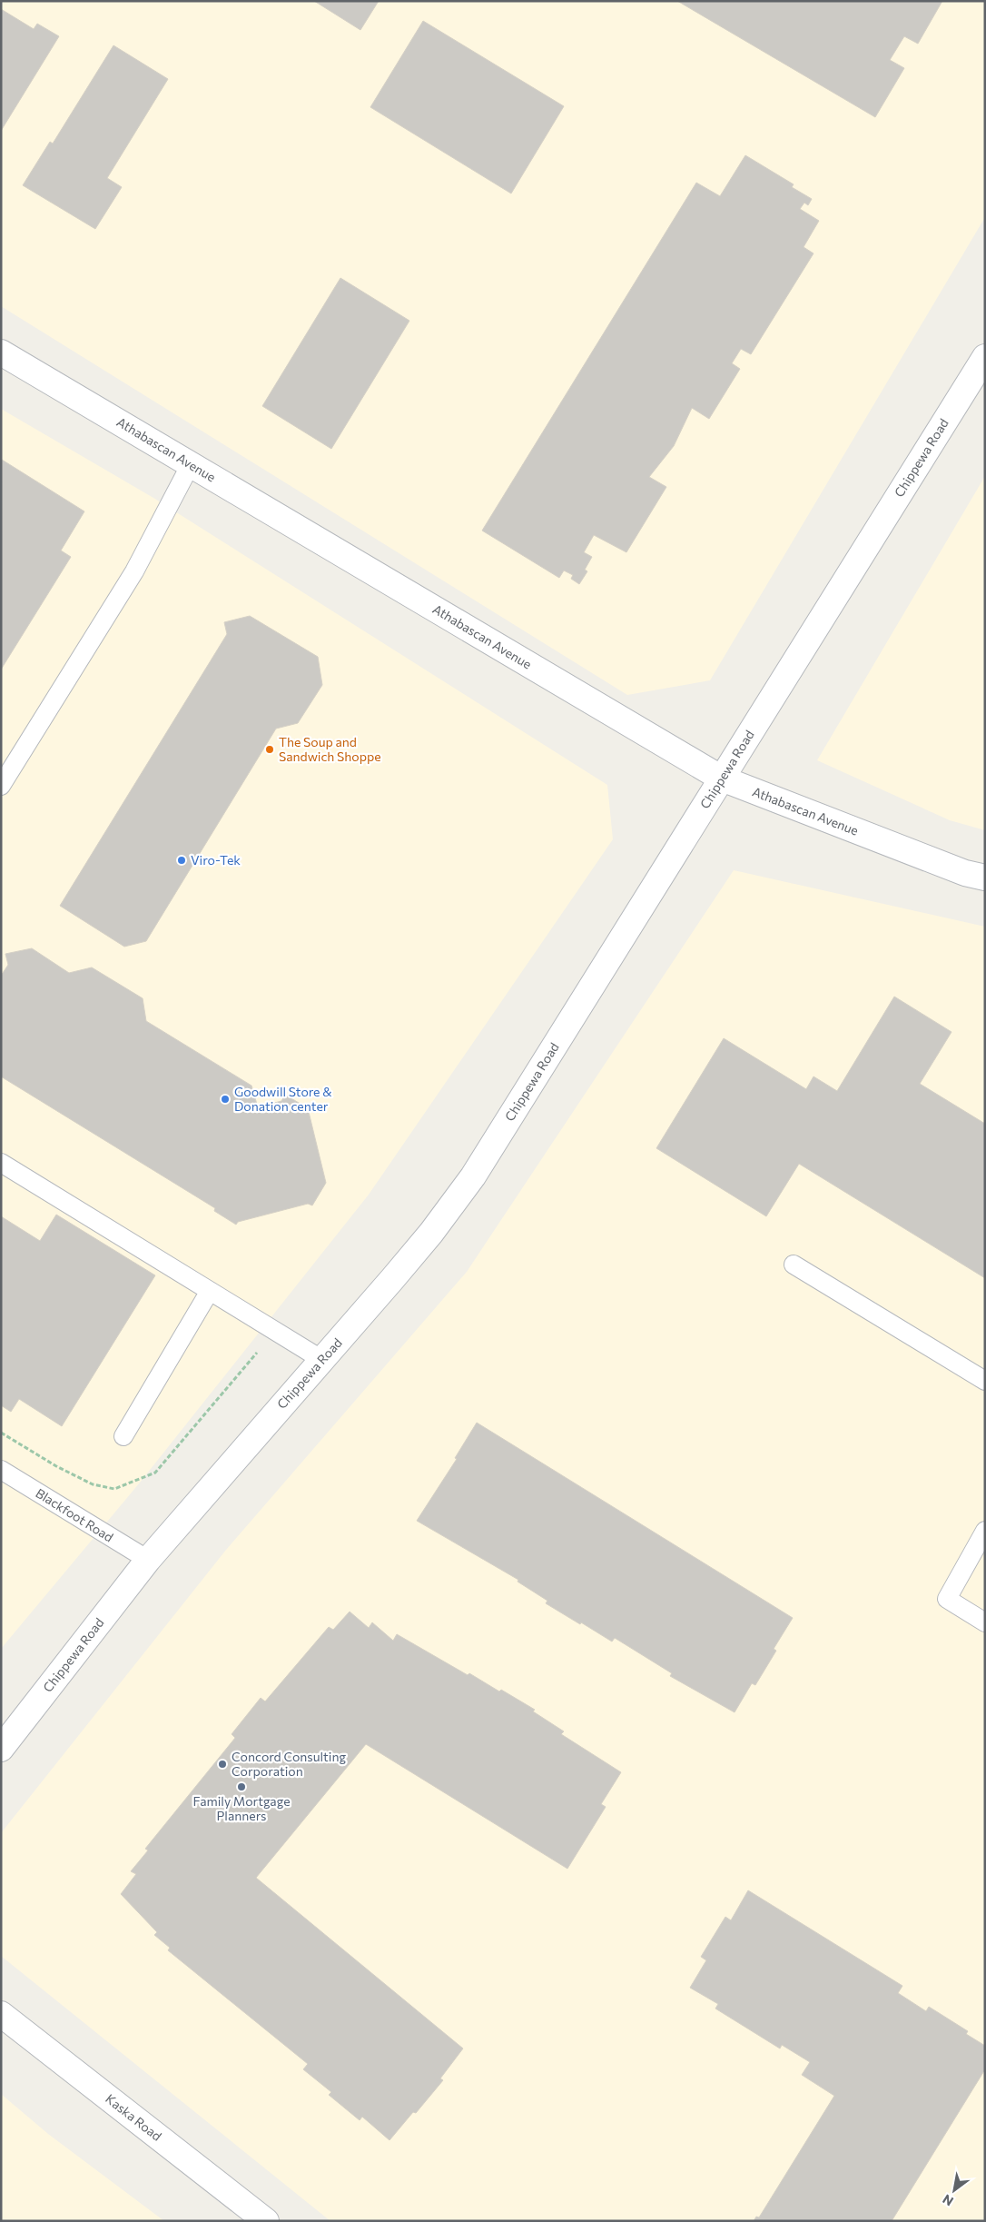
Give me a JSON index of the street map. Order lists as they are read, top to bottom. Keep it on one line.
{"streets":{"street":["Athabascan Avenue","Chippewa Road","Kaska Road"],"lane":["Blackfoot Road"]},"crossings":[["Athabascan Avenue","Chippewa Road"],["Chippewa Road","Blackfoot Road"]],"places":["The Soup and Sandwich Shoppe","Viro-Tek","Goodwill Store & Donation center","Concord Consulting Corporation","Family Mortgage Planners"],"north":"bottom left"}
